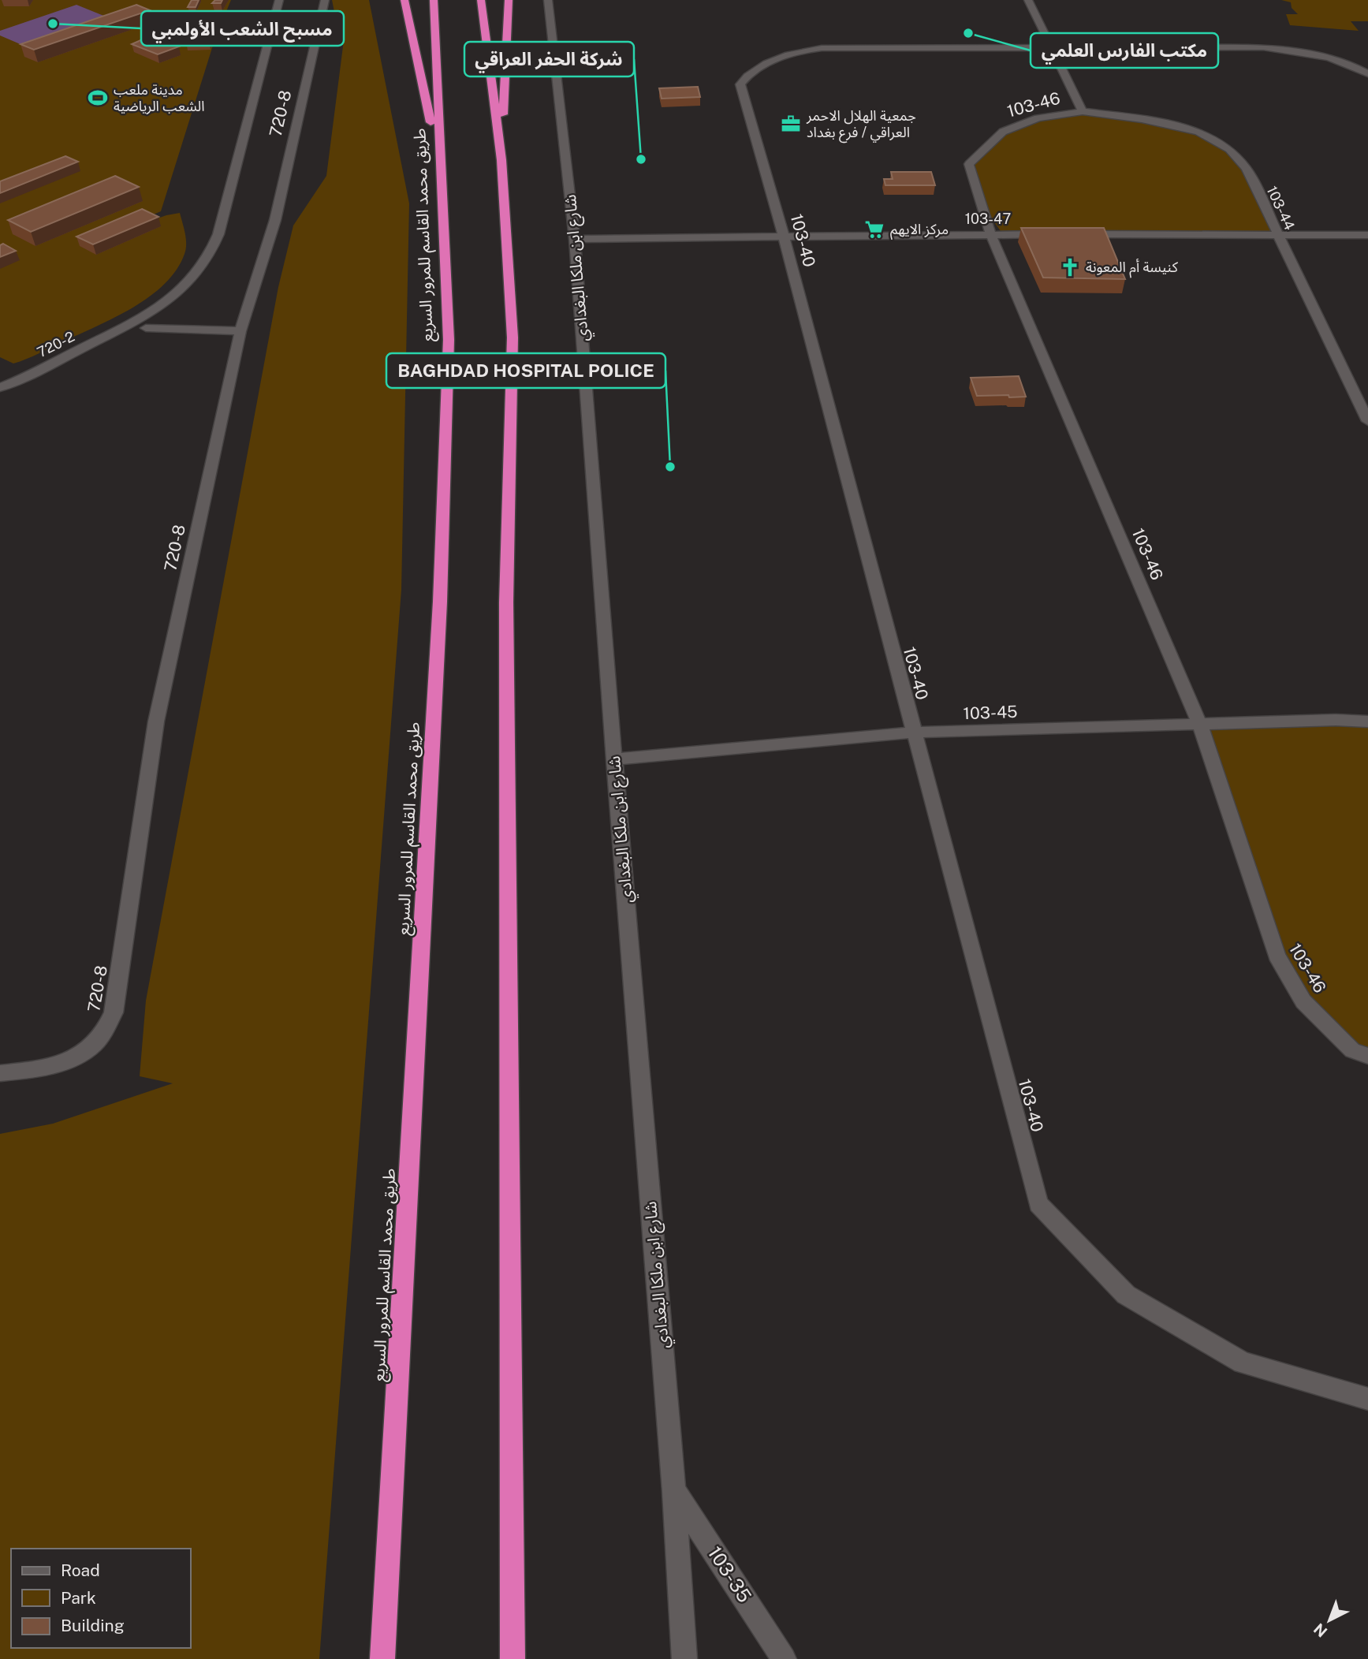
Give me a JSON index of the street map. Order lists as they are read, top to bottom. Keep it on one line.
{"streets":{"highway":["طريق محمد القاسم للمرور السريع"],"street":["103-46","720-8","103-44","103-47","103-40","شارع ابن ملكا البغدادي","720-2","103-45","103-35"]},"crossings":[["103-46","103-44"],["103-46","103-47"],["103-46","103-45"],["720-8","720-2"],["103-47","103-40"],["103-47","شارع ابن ملكا البغدادي"],["103-40","103-45"],["شارع ابن ملكا البغدادي","103-45"],["شارع ابن ملكا البغدادي","103-35"]],"places":{"other":["مسبح الشعب الأولمبي","مكتب الفارس العلمي","شركة الحفر العراقي","BAGHDAD HOSPITAL POLICE"],"sports":["مدينة ملعب الشعب الرياضية"],"office":["جمعية الهلال الاحمر العراقي / فرع بغداد"],"supermarket":["مركز الايهم"],"church":["كنيسة أم المعونة"]},"legend":["Road","Park","Building"],"north":"bottom left"}
